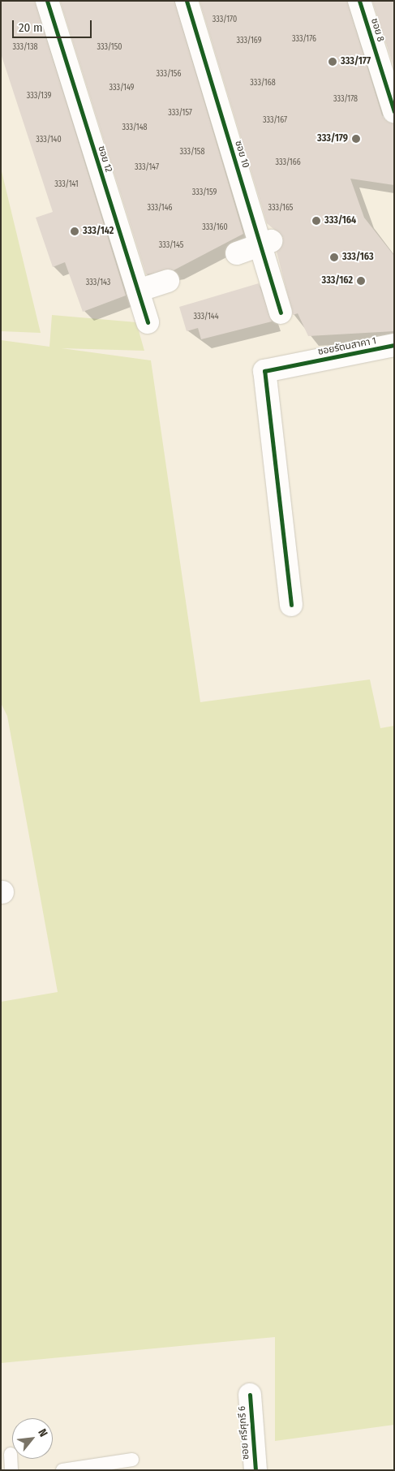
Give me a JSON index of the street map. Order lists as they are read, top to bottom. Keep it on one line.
{"streets":{"street":["ซอย 8","ซอย 10","ซอย 12","ซอยรัตนสาคา 1","ซอย ศรีศุกรี 6"]},"places":["333/177","333/179","333/164","333/142","333/163","333/162"],"house_numbers":["333/170","333/176","333/169","333/138","333/150","333/156","333/168","333/149","333/139","333/178","333/157","333/167","333/148","333/140","333/158","333/166","333/147","333/141","333/159","333/146","333/165","333/160","333/145","333/143","333/144"],"scale_bar":"20 m","north":"top right"}
